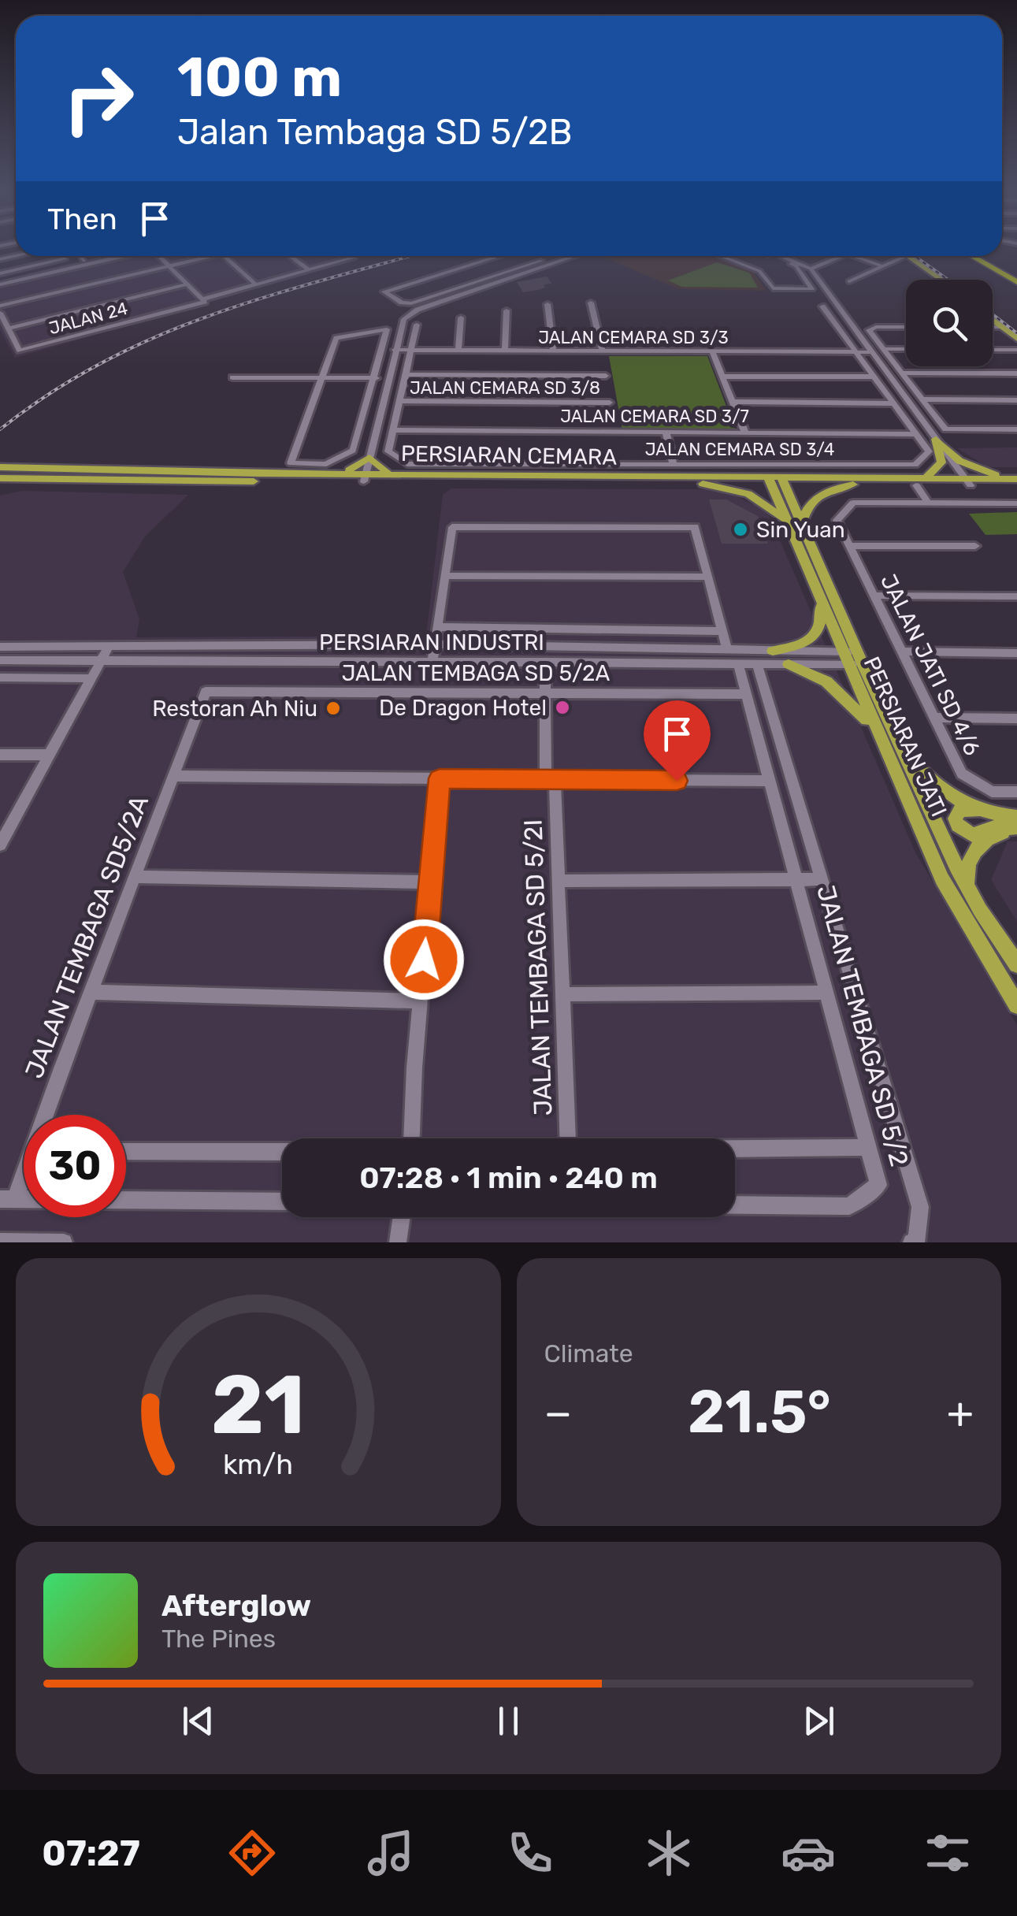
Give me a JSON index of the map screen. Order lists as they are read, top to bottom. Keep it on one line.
{"streets":{"main road":["PERSIARAN CEMARA","PERSIARAN JATI"],"street":["JALAN 24","JALAN CEMARA SD 3/3","JALAN CEMARA SD 3/8","JALAN CEMARA SD 3/7","JALAN CEMARA SD 3/4","PERSIARAN INDUSTRI","JALAN JATI SD 4/6","JALAN TEMBAGA SD 5/2A","JALAN TEMBAGA SD5/2A","JALAN TEMBAGA SD 5/2I","JALAN TEMBAGA SD 5/2"]},"crossings":[["JALAN CEMARA SD 3/3","JALAN CEMARA SD 3/4"],["JALAN CEMARA SD 3/8","JALAN CEMARA SD 3/4"],["JALAN CEMARA SD 3/7","JALAN CEMARA SD 3/4"],["PERSIARAN CEMARA","PERSIARAN JATI"],["PERSIARAN INDUSTRI","PERSIARAN JATI"],["PERSIARAN INDUSTRI","JALAN TEMBAGA SD 5/2I"],["PERSIARAN INDUSTRI","JALAN TEMBAGA SD 5/2"],["JALAN TEMBAGA SD 5/2A","JALAN TEMBAGA SD5/2A"],["JALAN TEMBAGA SD 5/2A","JALAN TEMBAGA SD 5/2I"],["JALAN TEMBAGA SD 5/2A","JALAN TEMBAGA SD 5/2"]],"places":["Sin Yuan","De Dragon Hotel","Restoran Ah Niu"],"page":{"turn":["100 m","Jalan Tembaga SD 5/2B"],"then":"Then","limit":"30","trip":"07:28 · 1 min · 240 m","tile":"Climate","heat":["−","21.5°","+"],"song":["Afterglow","The Pines"],"tabs":"07:27","gauge":["21","km/h"]}}
